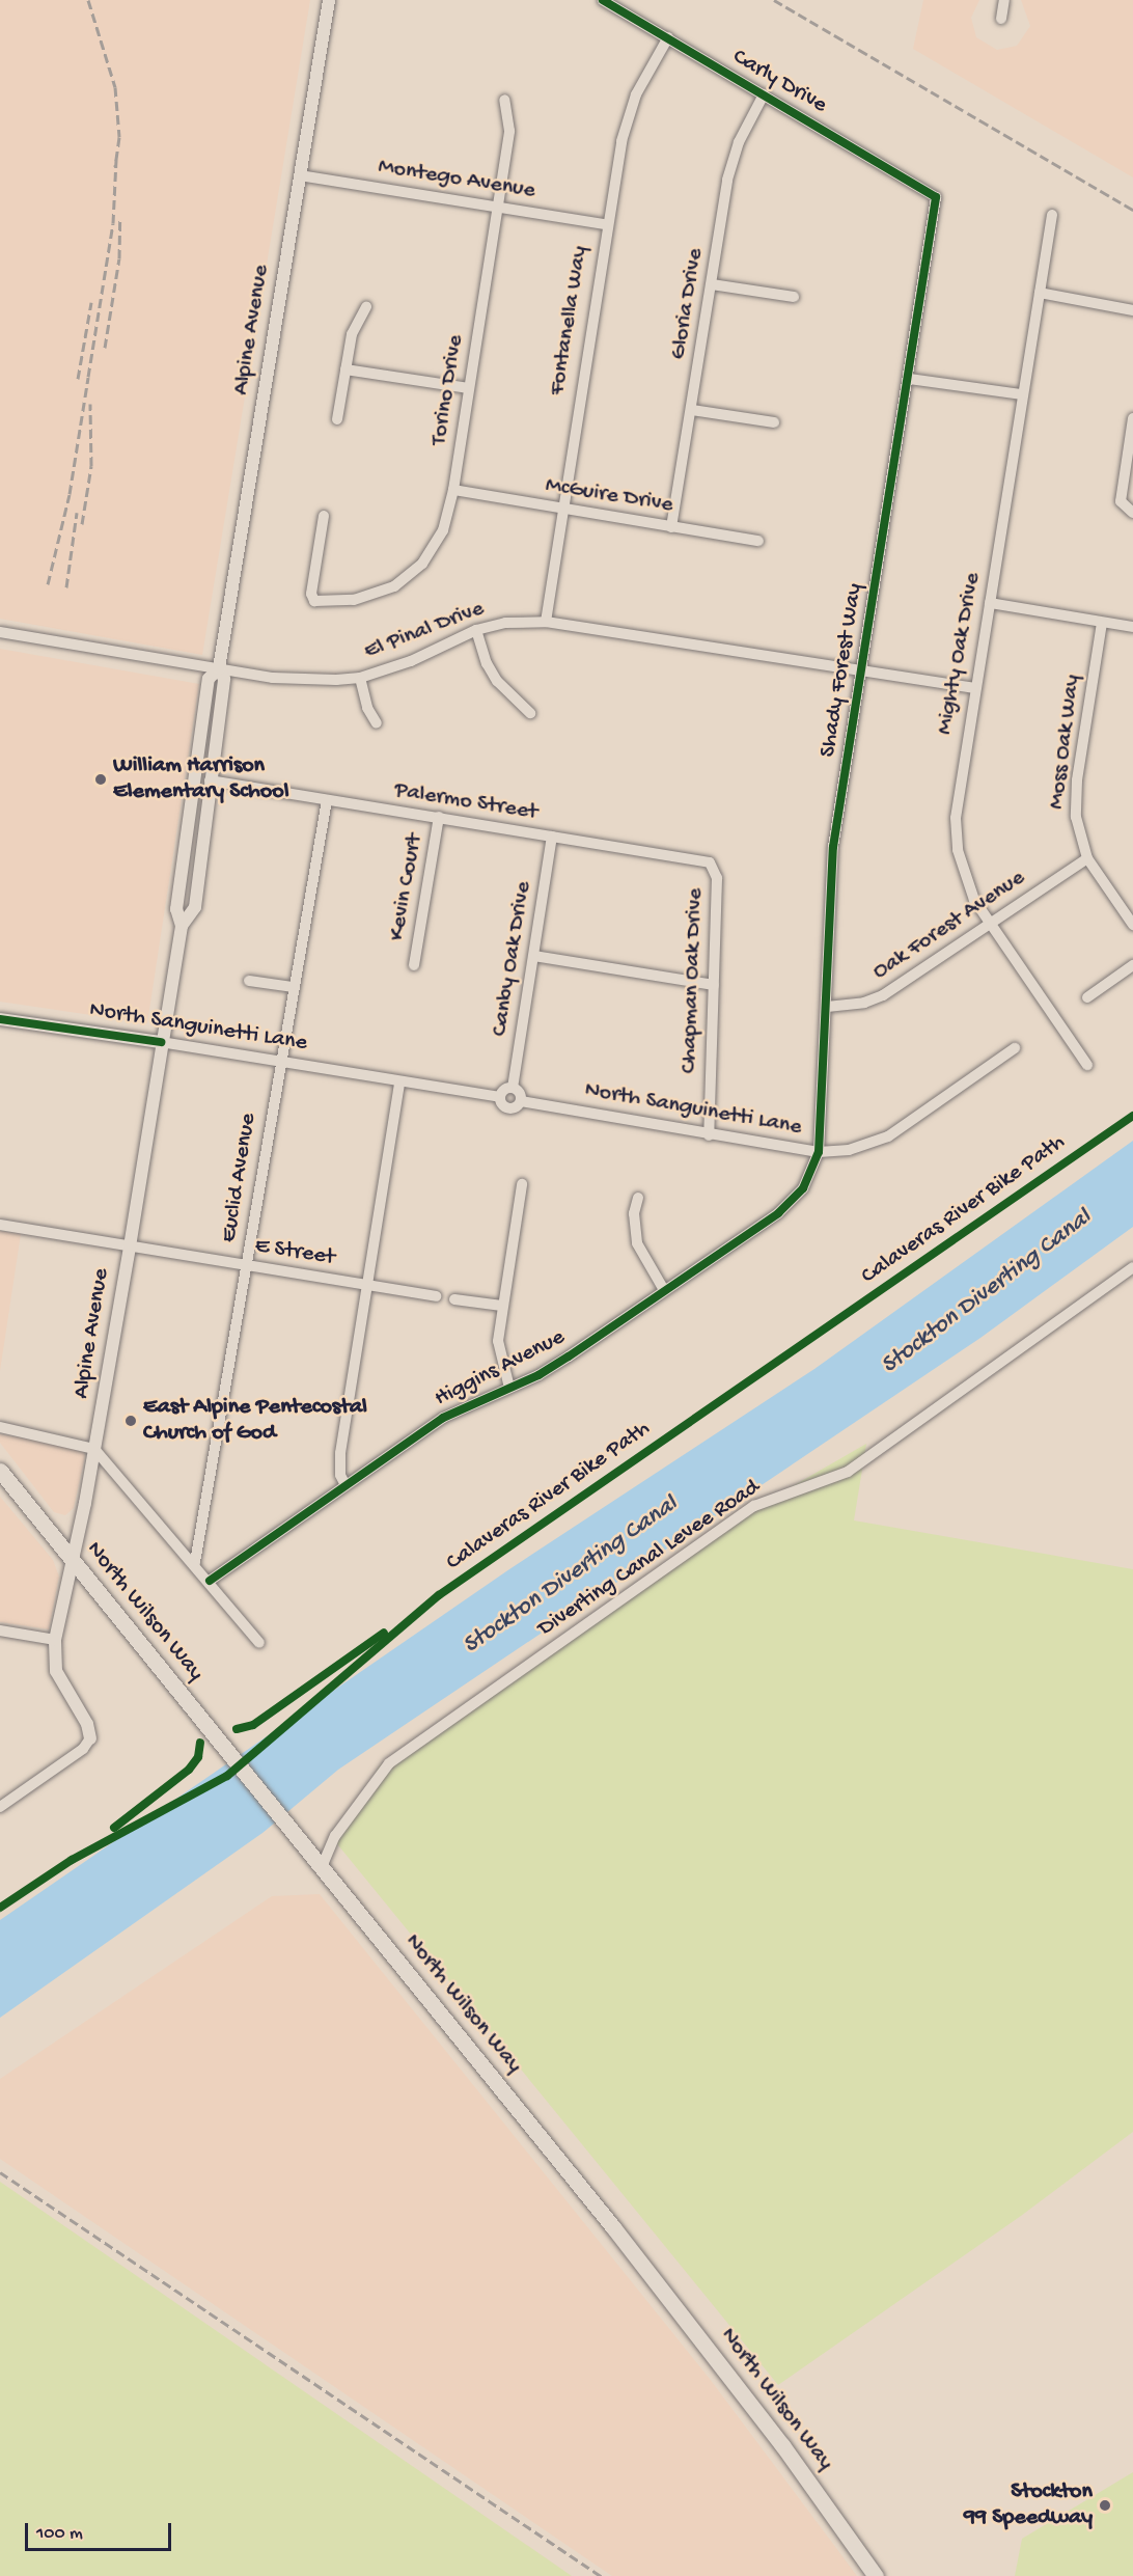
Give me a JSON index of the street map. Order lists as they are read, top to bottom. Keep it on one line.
{"streets":{"main road":["North Wilson Way"],"street":["Carly Drive","Montego Avenue","Gloria Drive","Fontanella Way","Alpine Avenue","Torino Drive","McGuire Drive","El Pinal Drive","Mighty Oak Drive","Shady Forest Way","Moss Oak Way","Palermo Street","Kevin Court","Oak Forest Avenue","Canby Oak Drive","Chapman Oak Drive","North Sanguinetti Lane","Euclid Avenue","E Street","Higgins Avenue","Diverting Canal Levee Road"],"cycle path":["Calaveras River Bike Path"]},"crossings":[["Carly Drive","Gloria Drive"],["Carly Drive","Fontanella Way"],["Carly Drive","Shady Forest Way"],["Montego Avenue","Fontanella Way"],["Montego Avenue","Alpine Avenue"],["Montego Avenue","Torino Drive"],["Gloria Drive","McGuire Drive"],["Fontanella Way","McGuire Drive"],["Fontanella Way","El Pinal Drive"],["Alpine Avenue","El Pinal Drive"],["Alpine Avenue","Palermo Street"],["Alpine Avenue","North Sanguinetti Lane"],["Alpine Avenue","E Street"],["Alpine Avenue","North Wilson Way"],["Torino Drive","McGuire Drive"],["El Pinal Drive","Mighty Oak Drive"],["El Pinal Drive","Shady Forest Way"],["Mighty Oak Drive","Oak Forest Avenue"],["Shady Forest Way","Oak Forest Avenue"],["Shady Forest Way","North Sanguinetti Lane"],["Shady Forest Way","Higgins Avenue"],["Moss Oak Way","Oak Forest Avenue"],["Palermo Street","Kevin Court"],["Palermo Street","Canby Oak Drive"],["Palermo Street","Chapman Oak Drive"],["Palermo Street","Euclid Avenue"],["Canby Oak Drive","North Sanguinetti Lane"],["Chapman Oak Drive","North Sanguinetti Lane"],["North Sanguinetti Lane","Euclid Avenue"],["North Sanguinetti Lane","Higgins Avenue"],["Euclid Avenue","E Street"],["Diverting Canal Levee Road","North Wilson Way"]],"water":["Stockton Diverting Canal"],"places":["William Harrison Elementary School","East Alpine Pentecostal Church of God","Stockton 99 Speedway"],"scale_bar":"100 m"}
